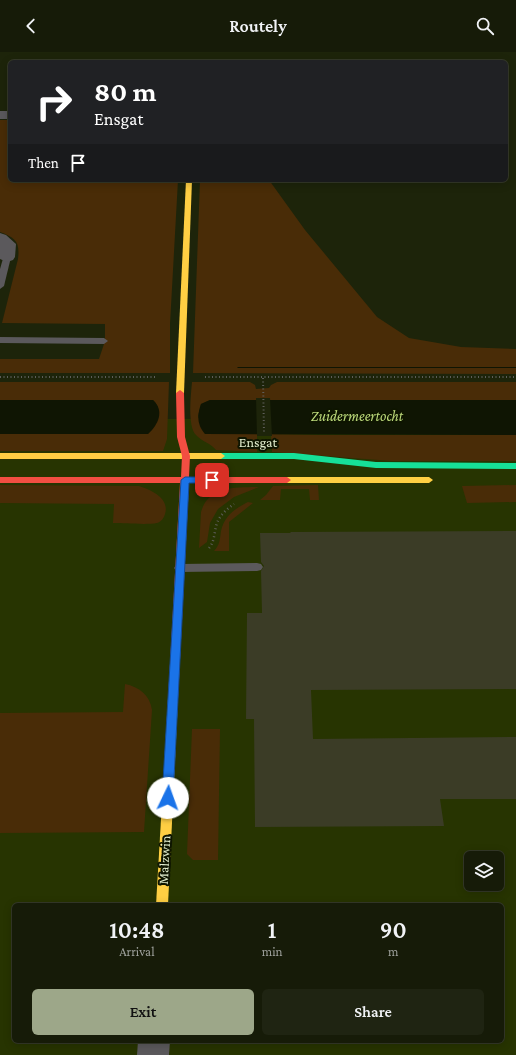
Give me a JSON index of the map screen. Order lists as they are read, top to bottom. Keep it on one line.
{"streets":{"street":["Ensgat","Malzwin"]},"crossings":[["Ensgat","Malzwin"]],"water":["Zuidermeertocht"],"page":{"header":"Routely","turn":["80 m","Ensgat"],"then":"Then","eta":["10:48","Arrival","1","min","90","m"],"buttons":["Exit","Share"]}}
